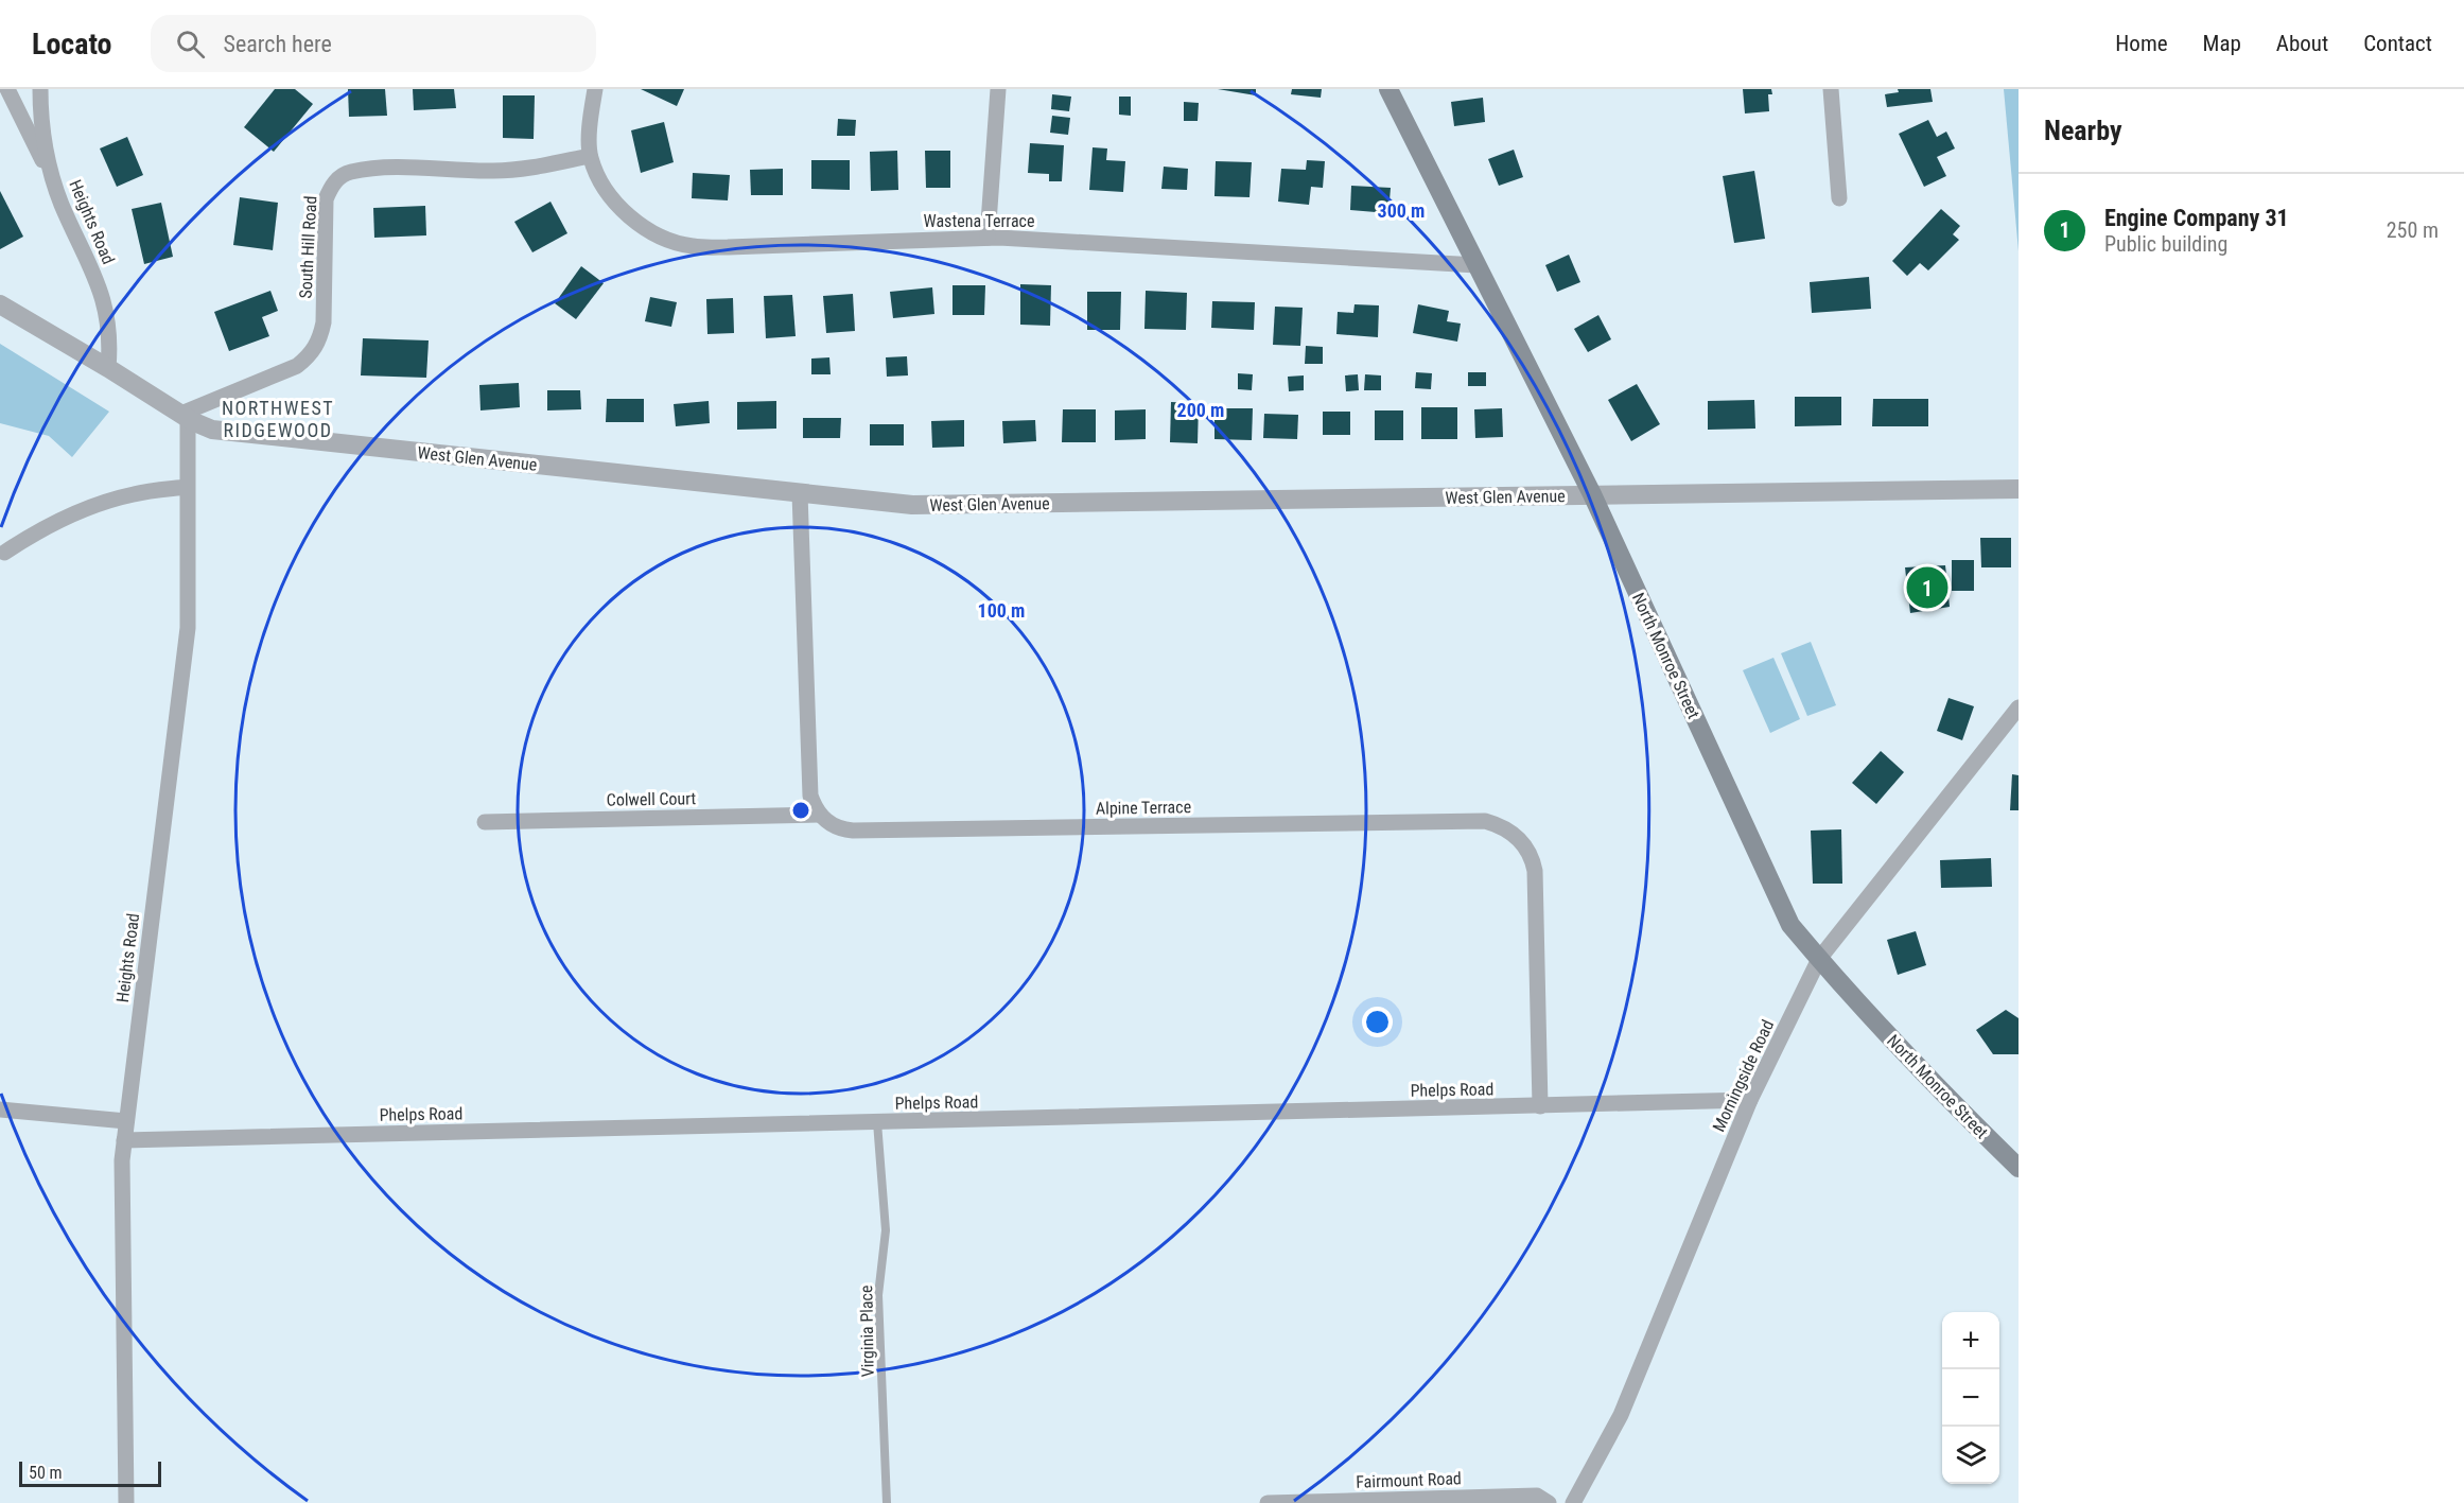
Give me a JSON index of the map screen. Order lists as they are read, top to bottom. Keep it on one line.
{"streets":{"main road":["North Monroe Street"],"street":["Wastena Terrace","Heights Road","South Hill Road","West Glen Avenue","Colwell Court","Alpine Terrace","Morningside Road","Phelps Road","Fairmount Road"],"lane":["Virginia Place"]},"crossings":[["Wastena Terrace","South Hill Road"],["Wastena Terrace","North Monroe Street"],["Heights Road","South Hill Road"],["Heights Road","West Glen Avenue"],["Heights Road","Phelps Road"],["South Hill Road","West Glen Avenue"],["West Glen Avenue","North Monroe Street"],["North Monroe Street","Morningside Road"],["Colwell Court","Alpine Terrace"],["Alpine Terrace","Phelps Road"],["Morningside Road","Phelps Road"],["Phelps Road","Virginia Place"]],"districts":["NORTHWEST RIDGEWOOD"],"scale_bar":"50 m","page":{"header":"Locato","search":"Search here","nav":["Home","Map","About","Contact"],"heading":"Nearby","list":[{"mark":"1","name":"Engine Company 31","note":"Public building","value":"250 m"}],"pins":"1","map_buttons":["+","−"],"scale":"50 m"},"rings":["300 m","200 m","100 m"]}
